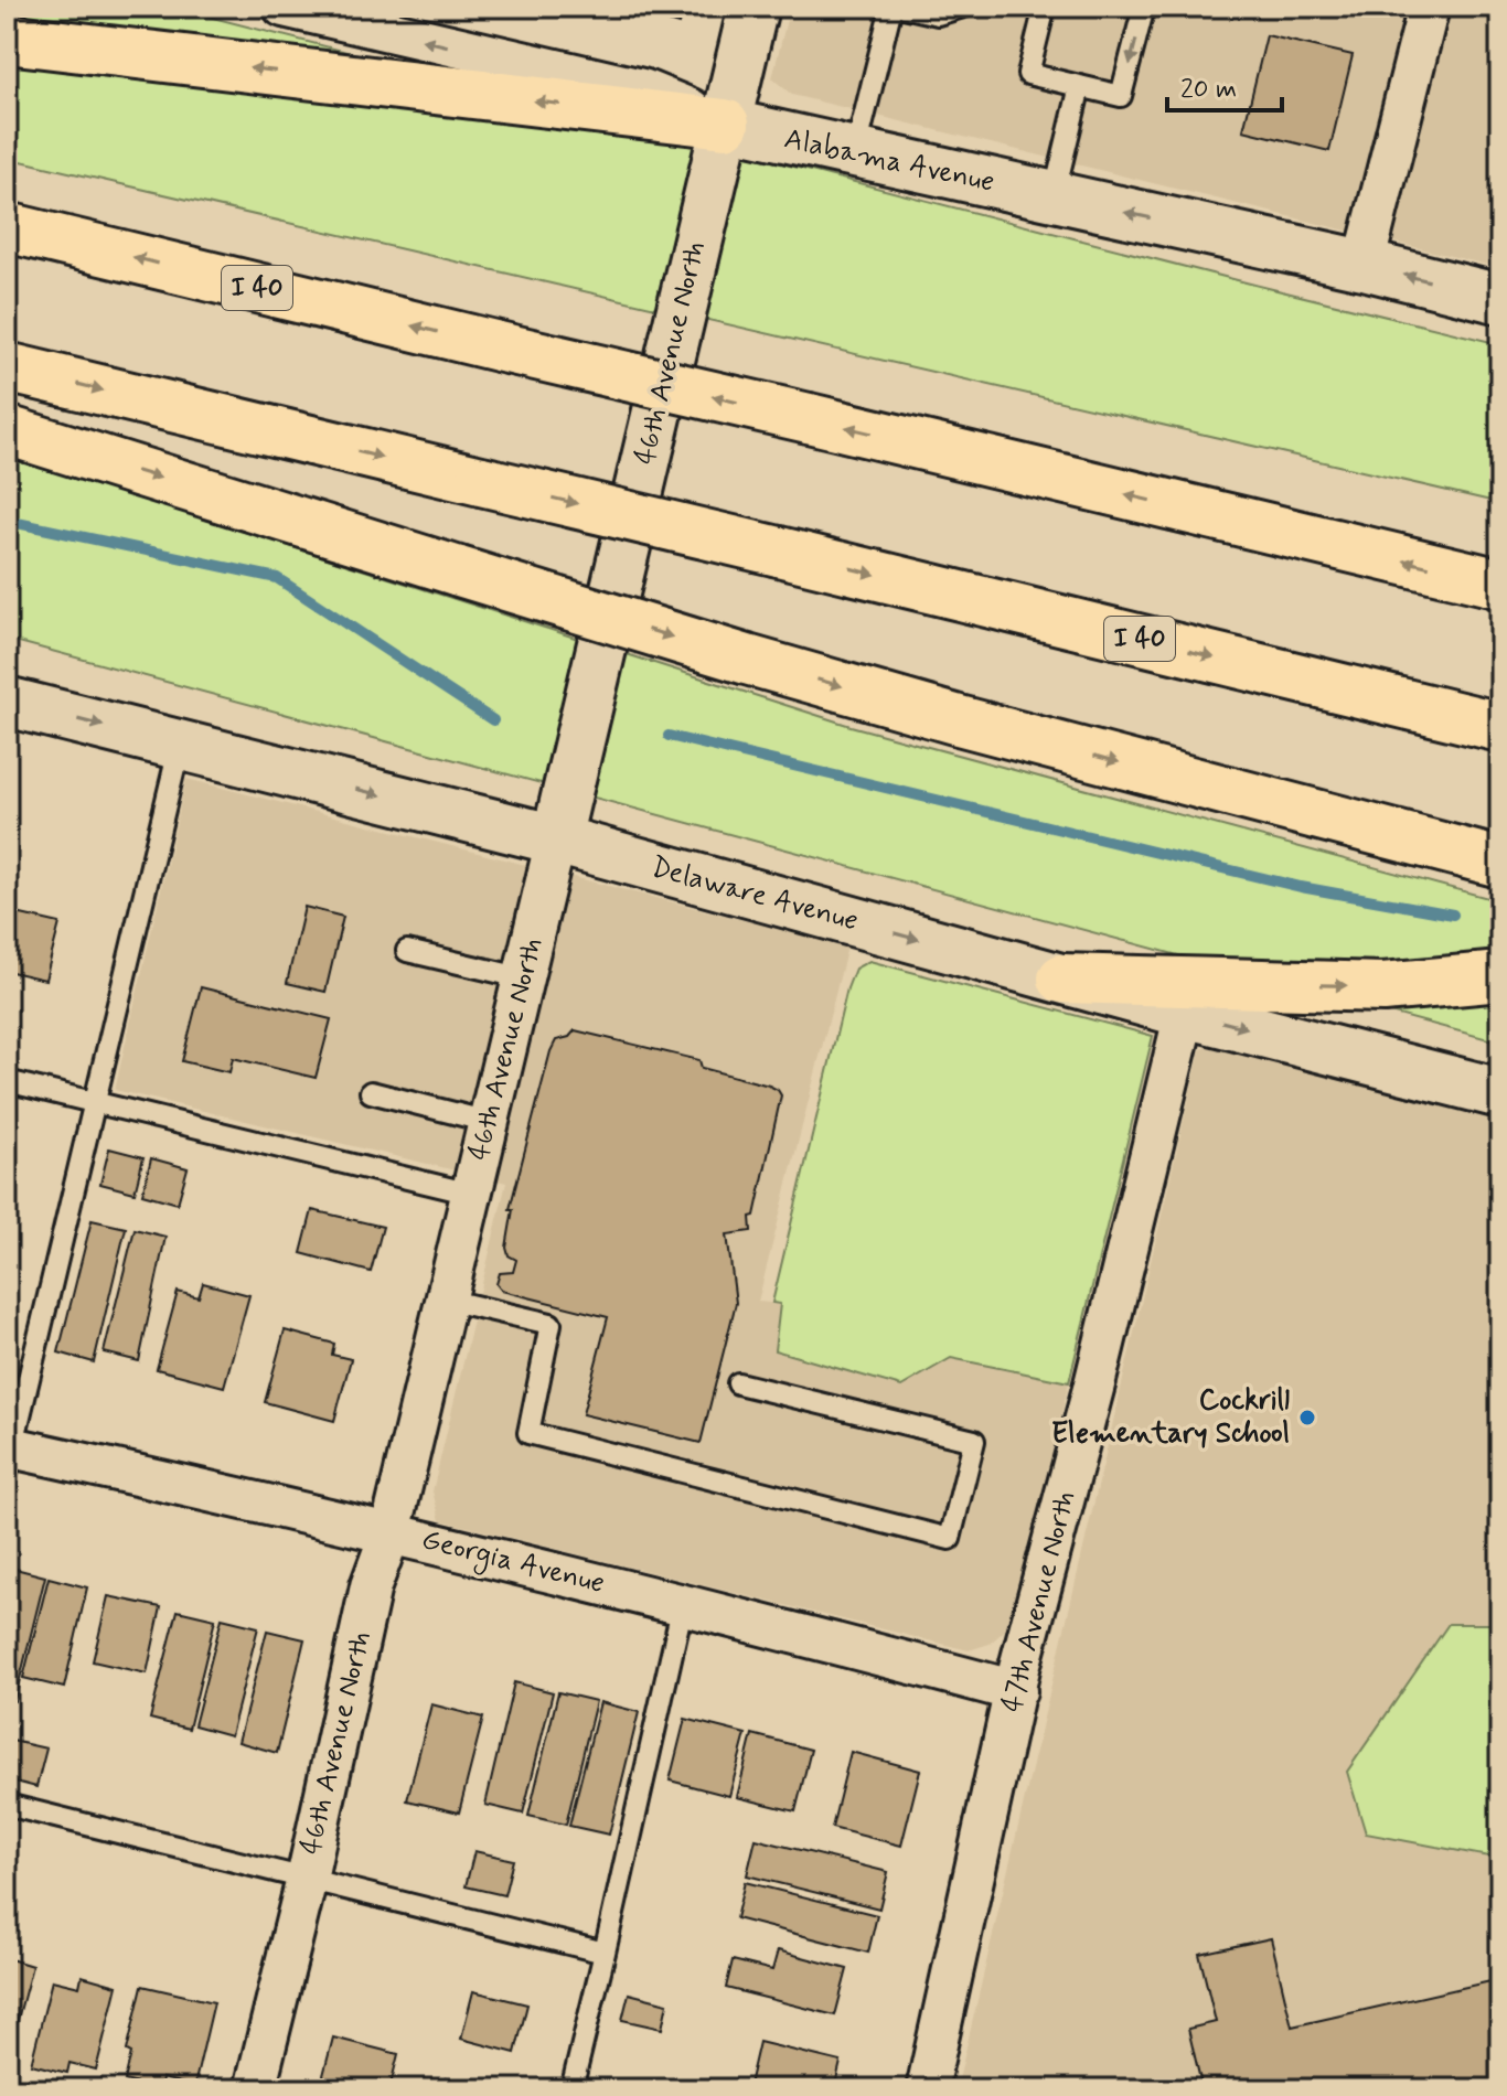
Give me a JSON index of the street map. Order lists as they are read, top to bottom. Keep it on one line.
{"streets":{"highway":["I 40"],"main road":["Alabama Avenue","46th Avenue North","Delaware Avenue"],"street":["Georgia Avenue","47th Avenue North"]},"crossings":[["Alabama Avenue","46th Avenue North"],["46th Avenue North","Delaware Avenue"],["46th Avenue North","Georgia Avenue"],["Delaware Avenue","47th Avenue North"],["Georgia Avenue","47th Avenue North"]],"one_way":["Alabama Avenue","Delaware Avenue"],"places":["Cockrill Elementary School"],"scale_bar":"20 m"}
